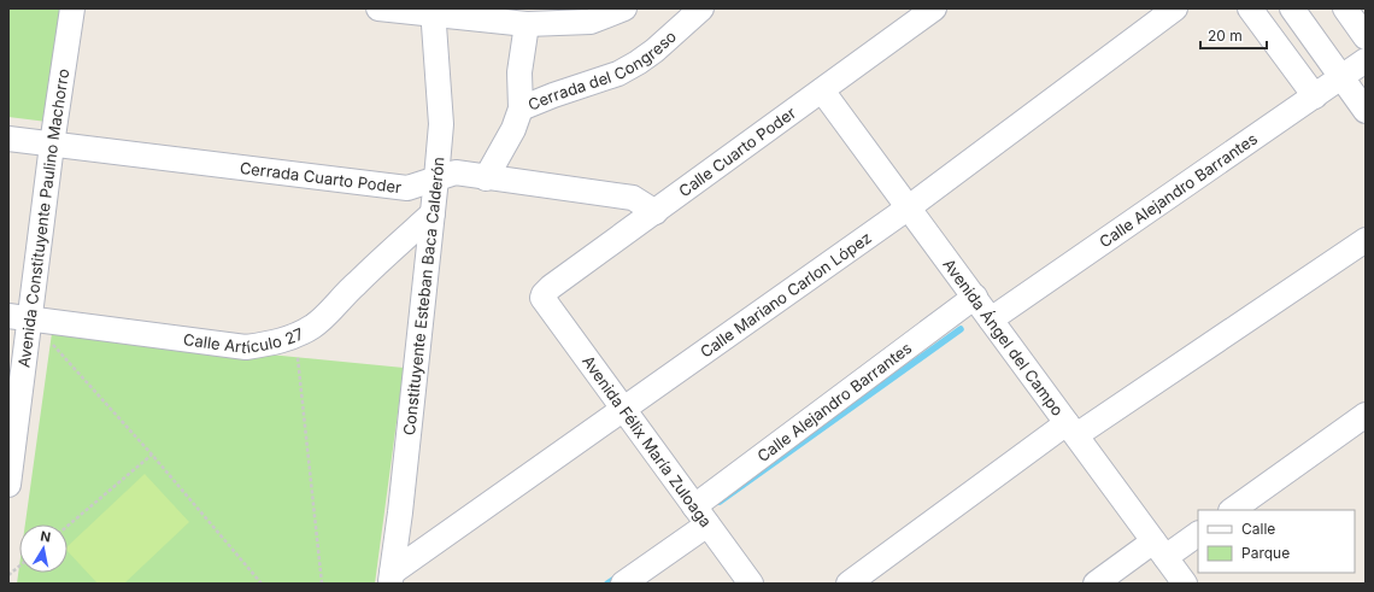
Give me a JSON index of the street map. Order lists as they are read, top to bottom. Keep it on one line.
{"streets":{"street":["Cerrada del Congreso","Calle Cuarto Poder","Cerrada Cuarto Poder","Calle Alejandro Barrantes","Avenida Constituyente Paulino Machorro","Calle Mariano Carlon López","Constituyente Esteban Baca Calderón","Calle Artículo 27","Avenida Ángel del Campo","Avenida Félix María Zuloaga"]},"crossings":[["Calle Cuarto Poder","Cerrada Cuarto Poder"],["Calle Cuarto Poder","Avenida Ángel del Campo"],["Calle Cuarto Poder","Avenida Félix María Zuloaga"],["Cerrada Cuarto Poder","Avenida Constituyente Paulino Machorro"],["Cerrada Cuarto Poder","Constituyente Esteban Baca Calderón"],["Calle Alejandro Barrantes","Avenida Ángel del Campo"],["Calle Alejandro Barrantes","Avenida Félix María Zuloaga"],["Avenida Constituyente Paulino Machorro","Calle Artículo 27"],["Calle Mariano Carlon López","Constituyente Esteban Baca Calderón"],["Calle Mariano Carlon López","Avenida Ángel del Campo"],["Calle Mariano Carlon López","Avenida Félix María Zuloaga"],["Constituyente Esteban Baca Calderón","Calle Artículo 27"]],"legend":["Calle","Parque"],"scale_bar":"20 m","north":"top"}
